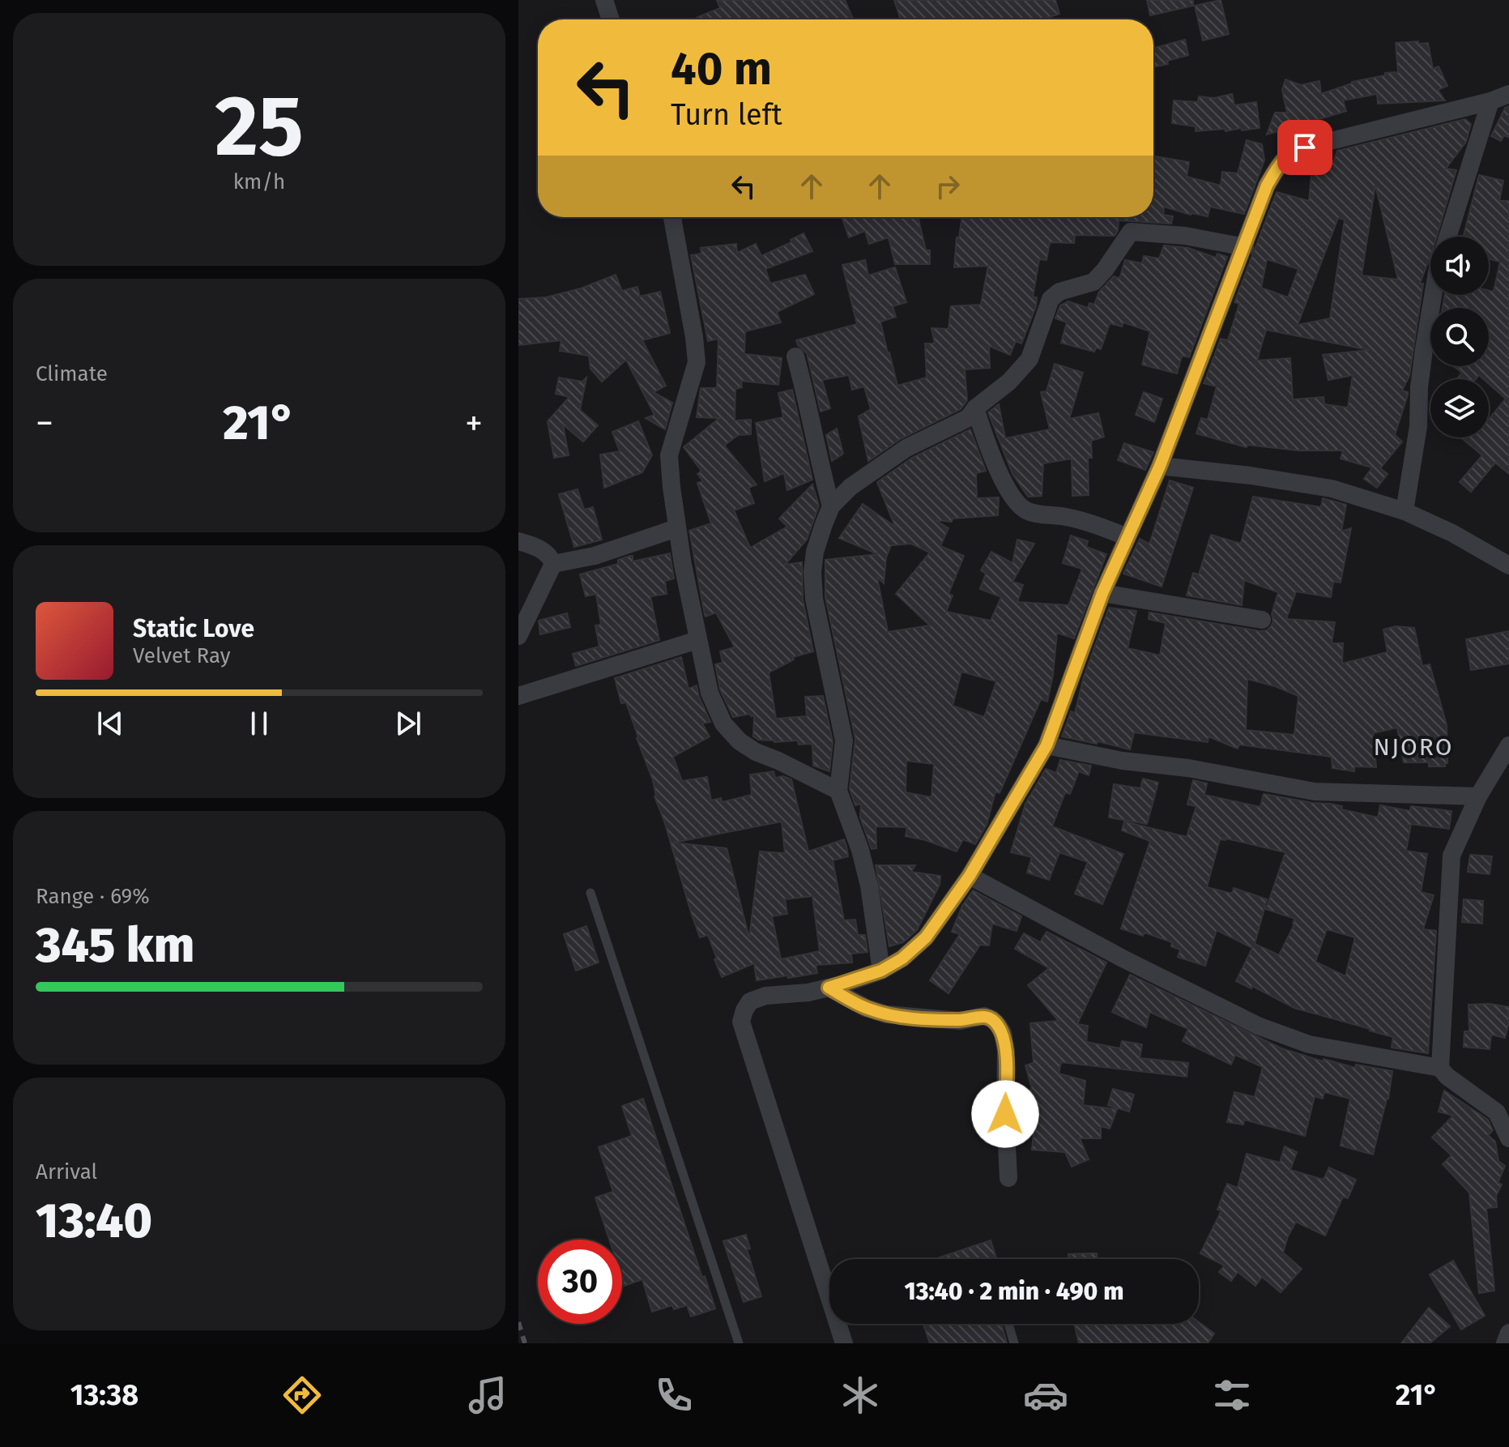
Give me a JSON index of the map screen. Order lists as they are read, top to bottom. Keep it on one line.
{"districts":["NJORO"],"page":{"tile":[["25","km/h"],"Climate",["Range · 69%","345 km"],["Arrival","13:40"]],"turn":["40 m","Turn left"],"heat":["−","21°","+"],"song":["Static Love","Velvet Ray"],"limit":"30","trip":"13:40 · 2 min · 490 m","tabs":["13:38","21°"]}}
